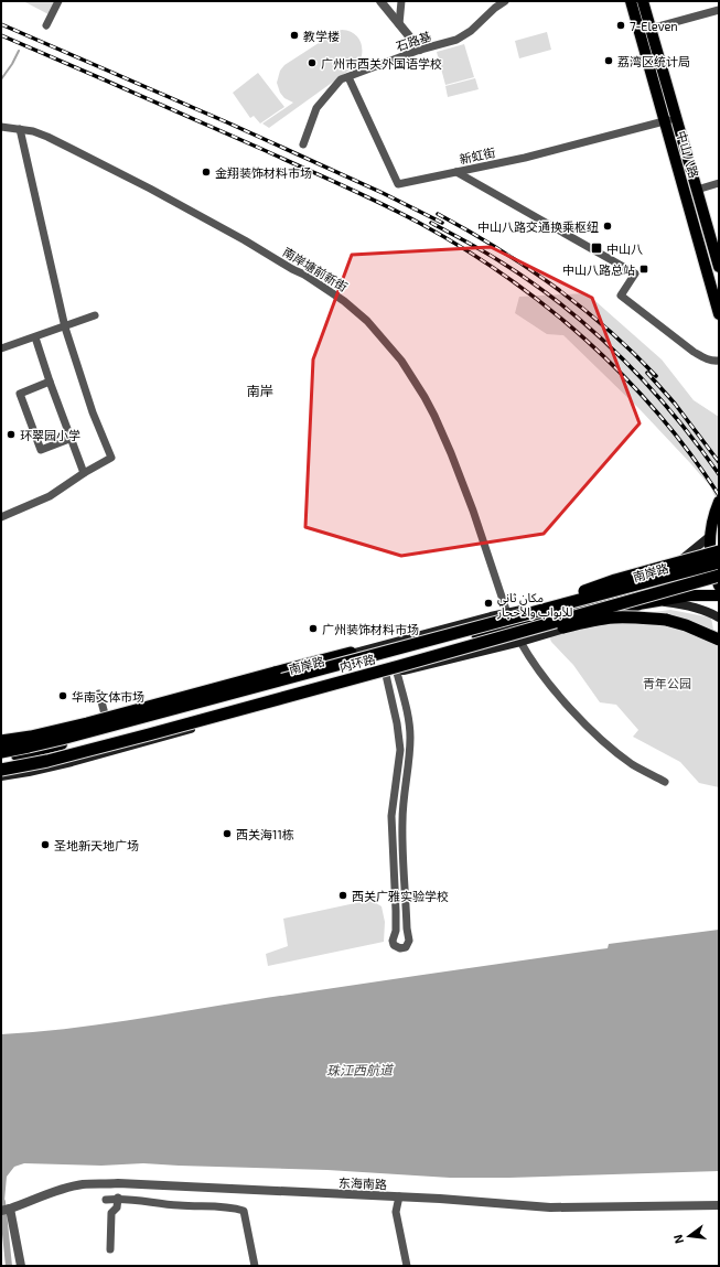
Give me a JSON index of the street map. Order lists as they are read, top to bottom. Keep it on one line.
{"streets":{"highway":["内环路"],"main road":["中山八路","南岸路"],"street":["石路基","新虹街","南岸塘前新街","东海南路"]},"crossings":[["石路基","新虹街"],["中山八路","新虹街"],["南岸路","内环路"]],"districts":["南岸"],"water":["珠江西航道"],"parks":["青年公园"],"places":{"other":["7-Eleven","教学楼","荔湾区统计局","广州市西关外国语学校","金翔装饰材料市场","中山八路交通换乘枢纽","环翠园小学","مكان ثاني للأبواب والأحجار","广州装饰材料市场","华南文体市场","西关海11栋","圣地新天地广场","西关广雅实验学校"],"transit":["中山八","中山八路总站"]},"north":"left"}
